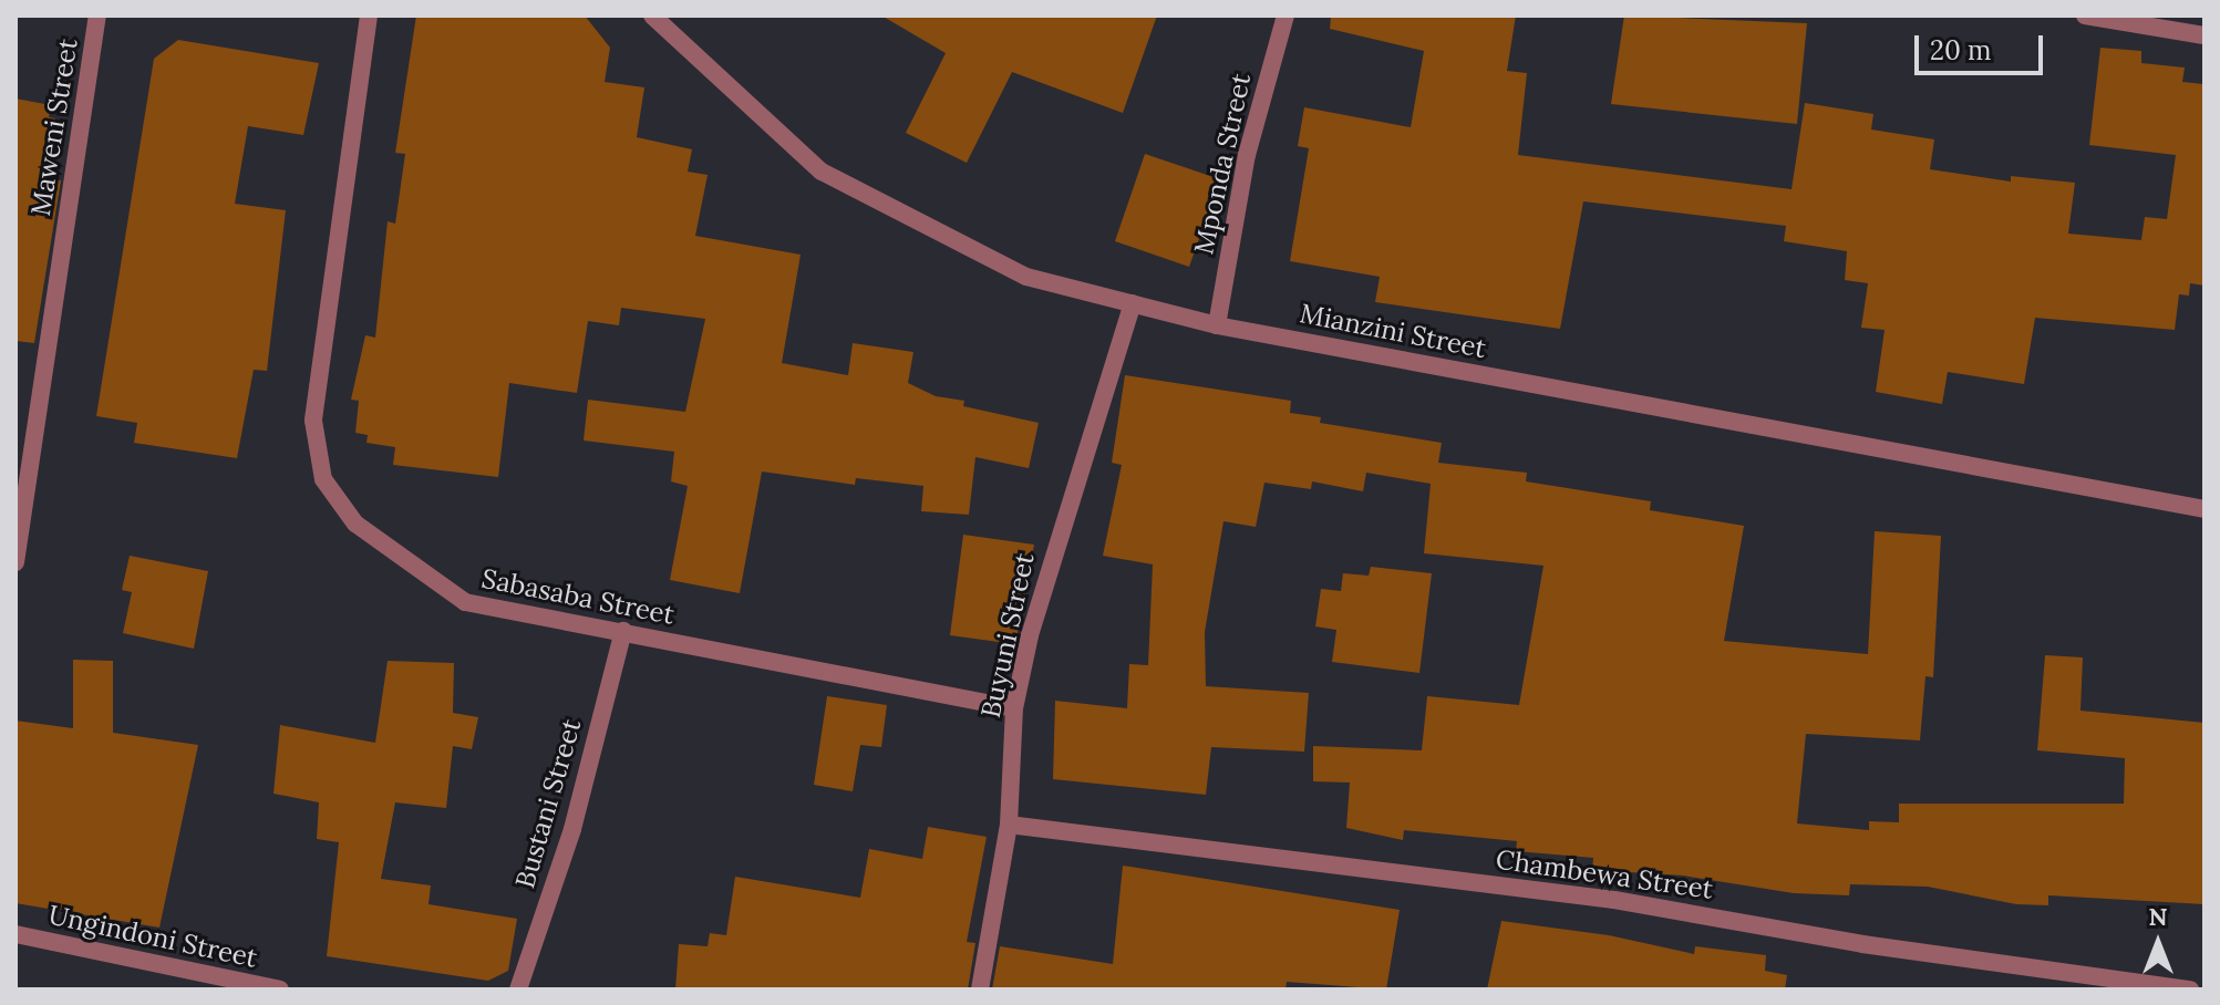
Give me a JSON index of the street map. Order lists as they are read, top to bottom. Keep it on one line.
{"streets":{"street":["Maweni Street","Mponda Street","Mianzini Street","Sabasaba Street","Buyuni Street","Bustani Street","Chambewa Street","Ungindoni Street"]},"crossings":[["Mponda Street","Mianzini Street"],["Mianzini Street","Buyuni Street"],["Sabasaba Street","Buyuni Street"],["Sabasaba Street","Bustani Street"],["Buyuni Street","Chambewa Street"]],"scale_bar":"20 m","north":"top"}
